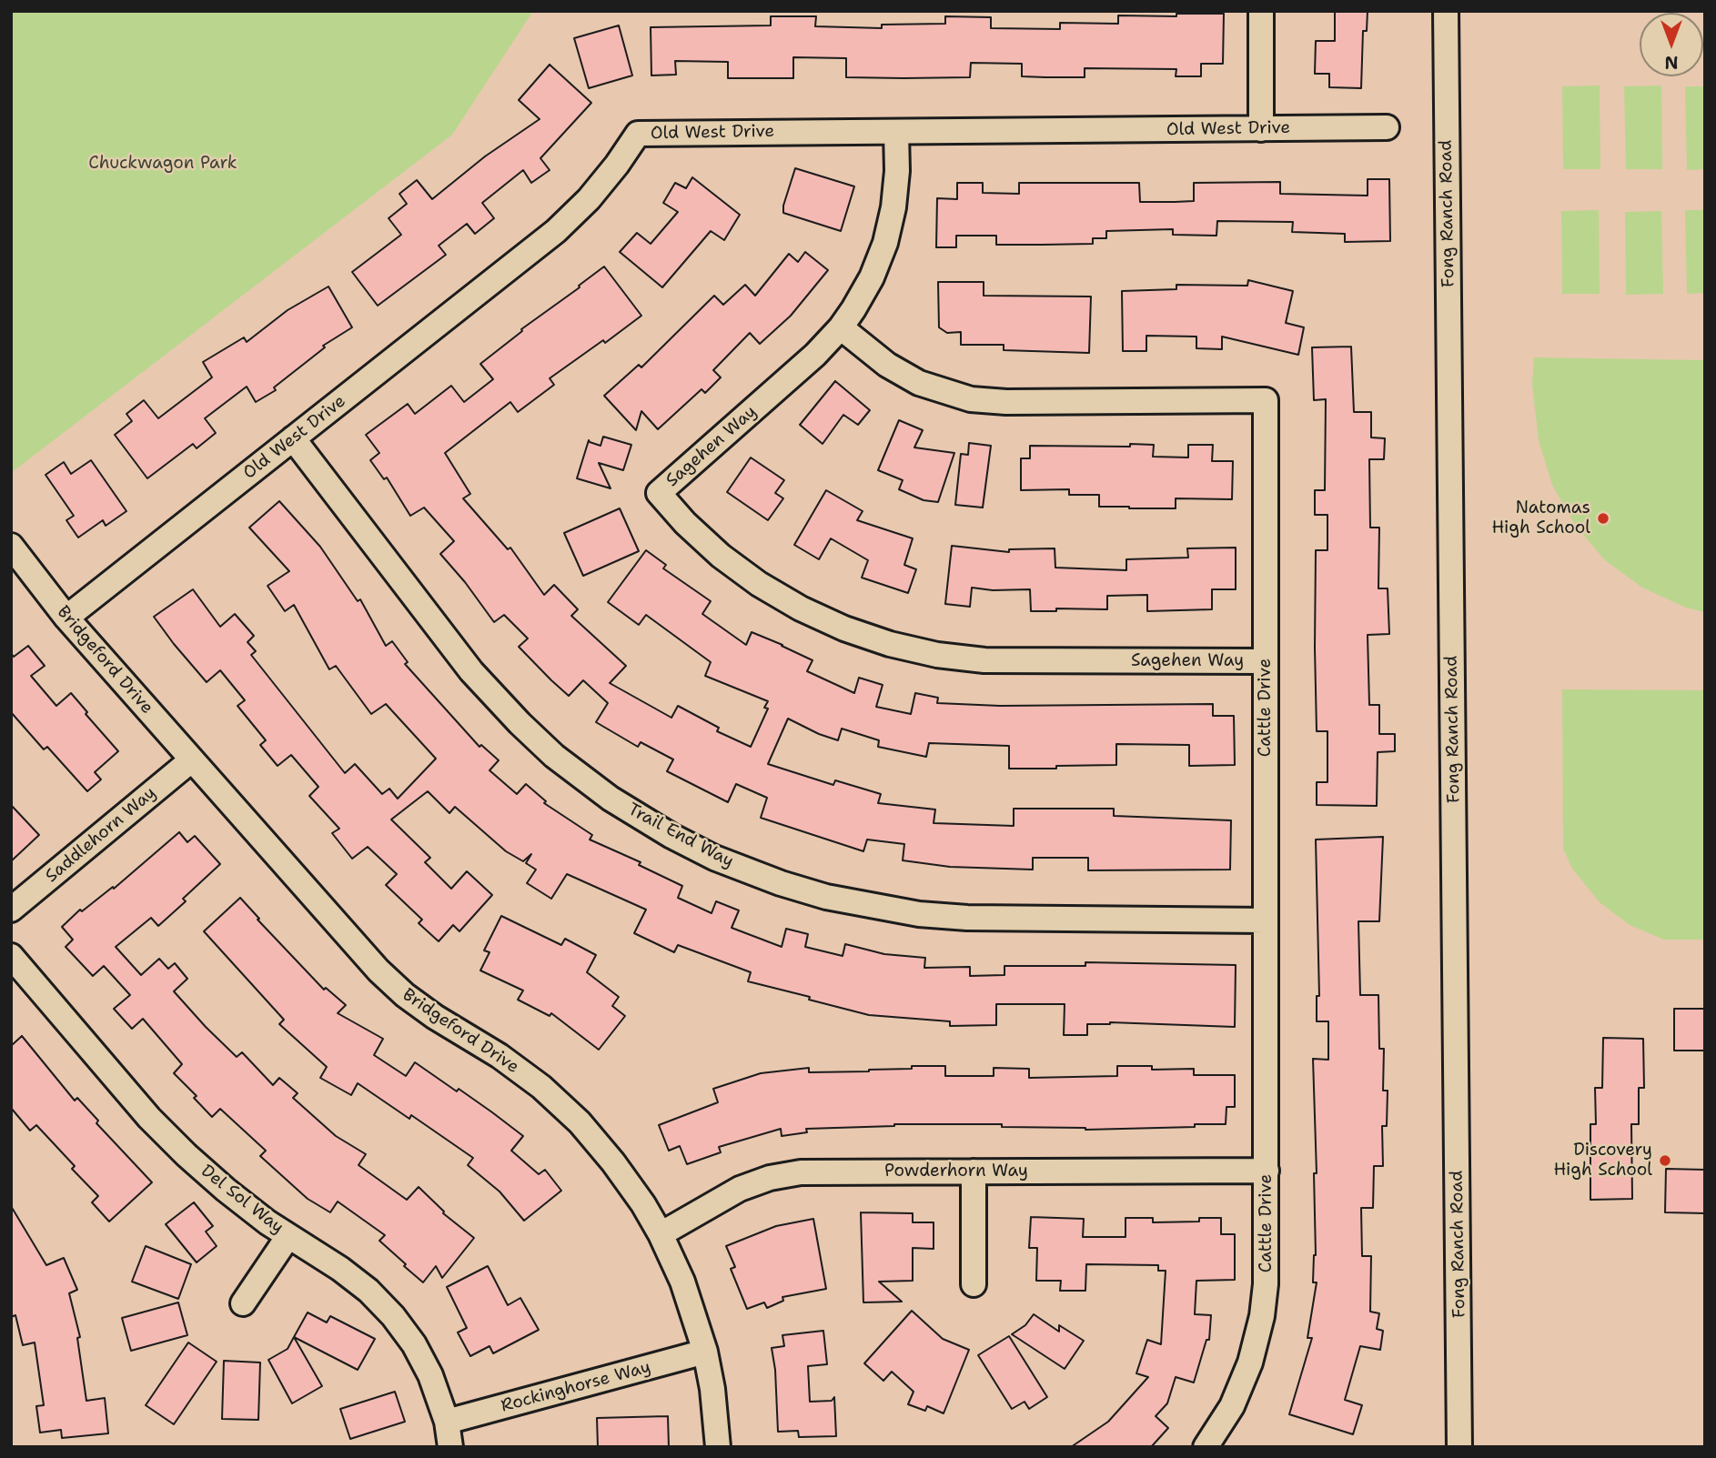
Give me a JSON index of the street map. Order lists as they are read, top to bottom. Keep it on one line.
{"streets":{"street":["Old West Drive","Fong Ranch Road","Sagehen Way","Bridgeford Drive","Cattle Drive","Saddlehorn Way","Trail End Way","Powderhorn Way","Del Sol Way","Rockinghorse Way"]},"crossings":[["Old West Drive","Sagehen Way"],["Old West Drive","Bridgeford Drive"],["Old West Drive","Trail End Way"],["Sagehen Way","Cattle Drive"],["Bridgeford Drive","Saddlehorn Way"],["Bridgeford Drive","Powderhorn Way"],["Bridgeford Drive","Rockinghorse Way"],["Cattle Drive","Trail End Way"],["Cattle Drive","Powderhorn Way"],["Del Sol Way","Rockinghorse Way"]],"parks":["Chuckwagon Park"],"places":["Natomas High School","Discovery High School"],"north":"bottom"}
